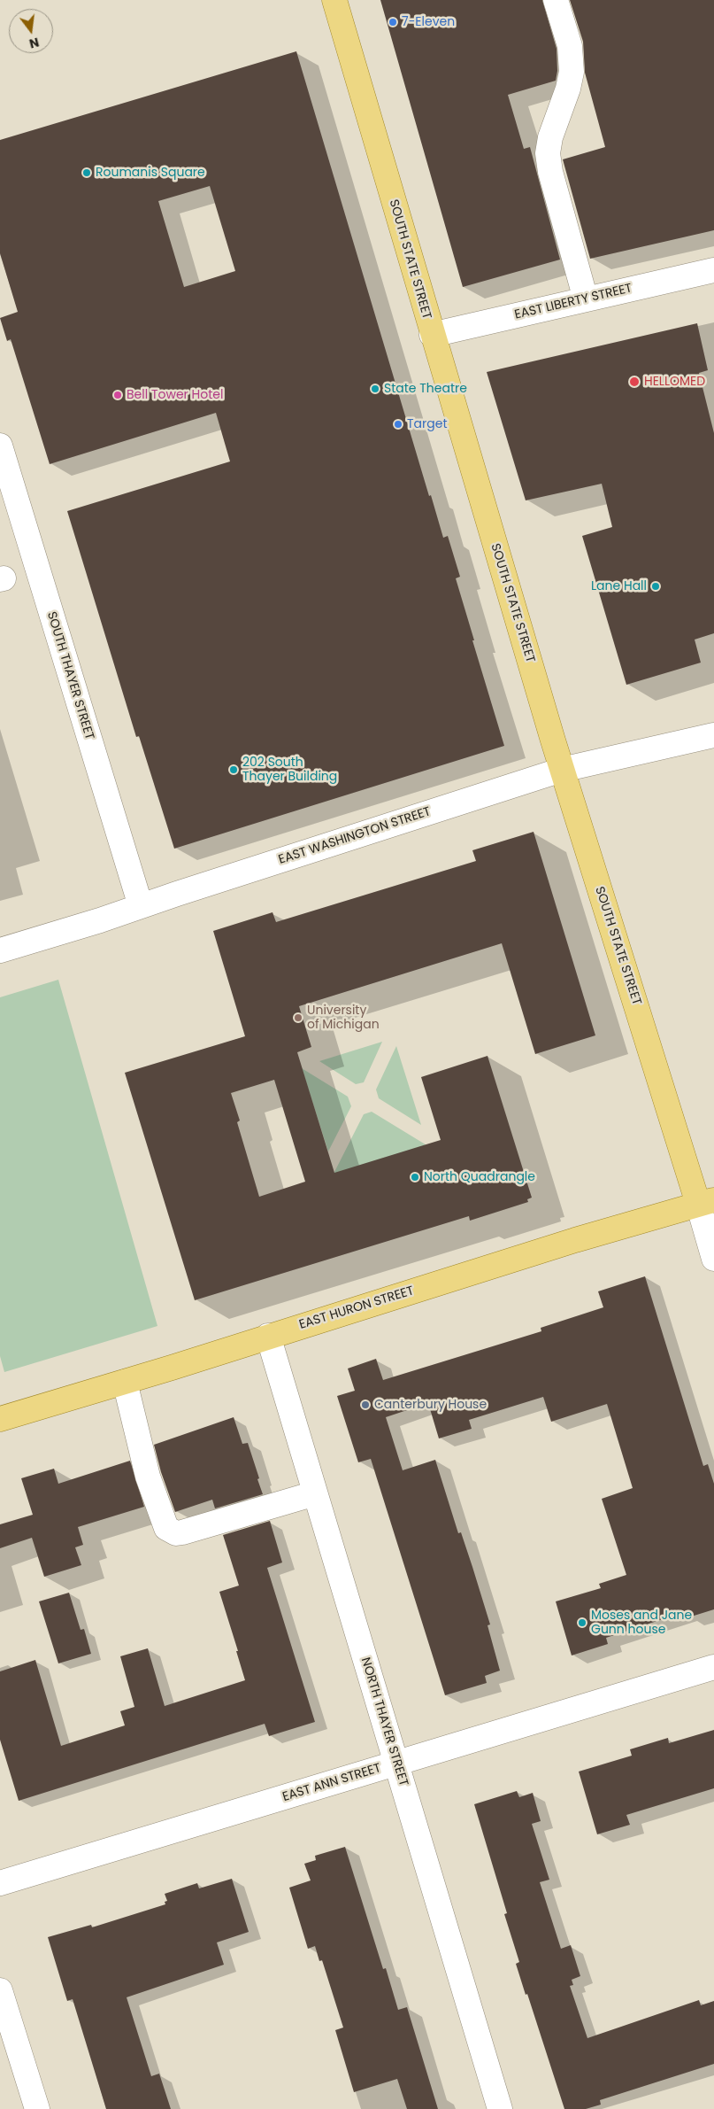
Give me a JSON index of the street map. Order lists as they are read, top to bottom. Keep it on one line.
{"streets":{"main road":["SOUTH STATE STREET","EAST HURON STREET"],"street":["EAST LIBERTY STREET","SOUTH THAYER STREET","EAST WASHINGTON STREET","NORTH THAYER STREET","EAST ANN STREET"]},"crossings":[["SOUTH STATE STREET","EAST LIBERTY STREET"],["SOUTH STATE STREET","EAST WASHINGTON STREET"],["SOUTH STATE STREET","EAST HURON STREET"],["SOUTH THAYER STREET","EAST WASHINGTON STREET"],["EAST HURON STREET","NORTH THAYER STREET"],["NORTH THAYER STREET","EAST ANN STREET"]],"places":["7-Eleven","Roumanis Square","HELLOMED","State Theatre","Bell Tower Hotel","Target","Lane Hall","202 South Thayer Building","University of Michigan","North Quadrangle","Canterbury House","Moses and Jane Gunn house"],"north":"bottom"}
